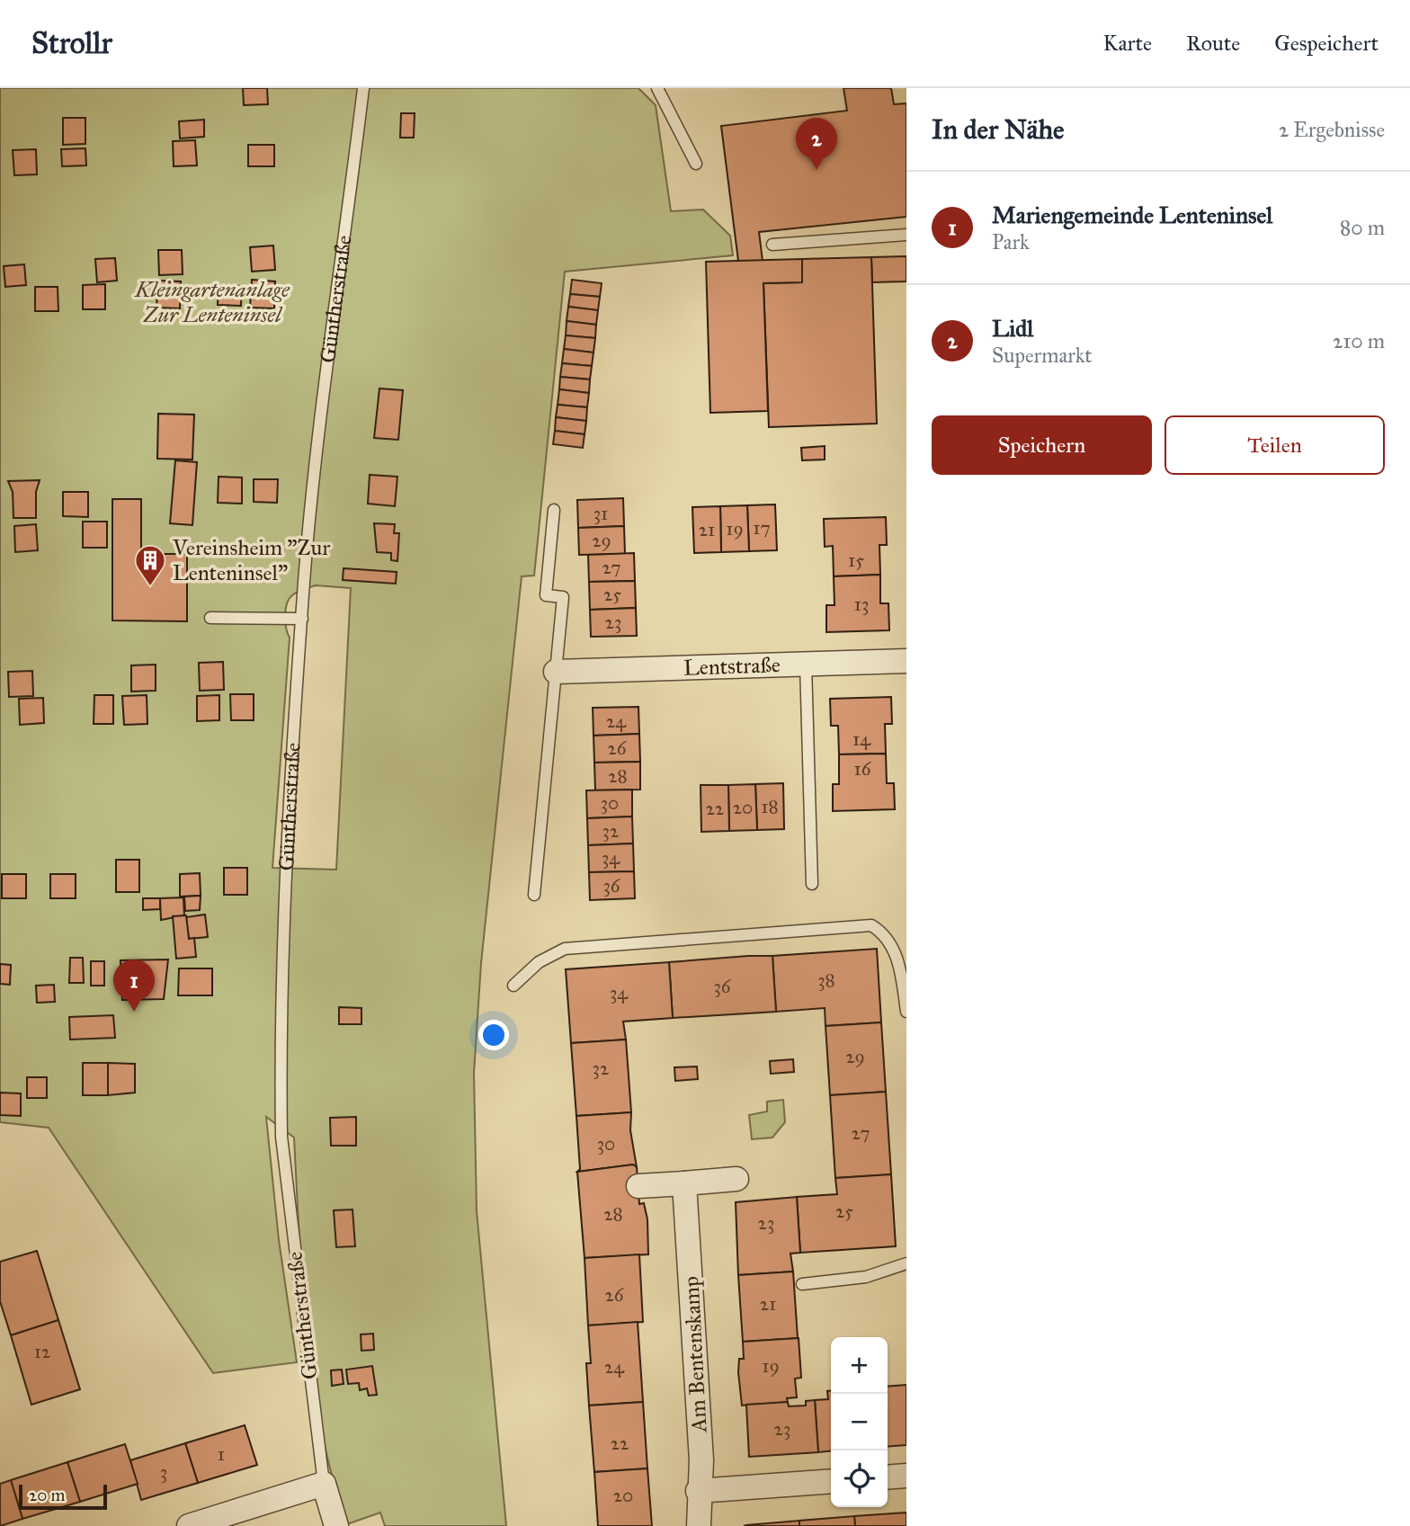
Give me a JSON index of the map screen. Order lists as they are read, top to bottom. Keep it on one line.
{"streets":{"street":["Güntherstraße","Lentstraße","Am Bentenskamp"]},"parks":["Kleingartenanlage Zur Lenteninsel"],"places":{"building":["Vereinsheim \"Zur Lenteninsel\""]},"house_numbers":["31","17","19","21","29","15","27","25","13","23","24","14","26","16","28","30","18","20","22","32","34","36","38","36","34","29","32","27","30","25","28","23","26","21","12","19","24","23","22","1","3","20"],"scale_bar":"20 m","page":{"header":"Strollr","nav":["Karte","Route","Gespeichert"],"heading":["In der Nähe","2 Ergebnisse"],"pins":["2","1"],"list":[{"mark":"1","name":"Mariengemeinde Lenteninsel","note":"Park","value":"80 m"},{"mark":"2","name":"Lidl","note":"Supermarkt","value":"210 m"}],"buttons":["Speichern","Teilen"],"map_buttons":["+","−"],"scale":"20 m"}}
